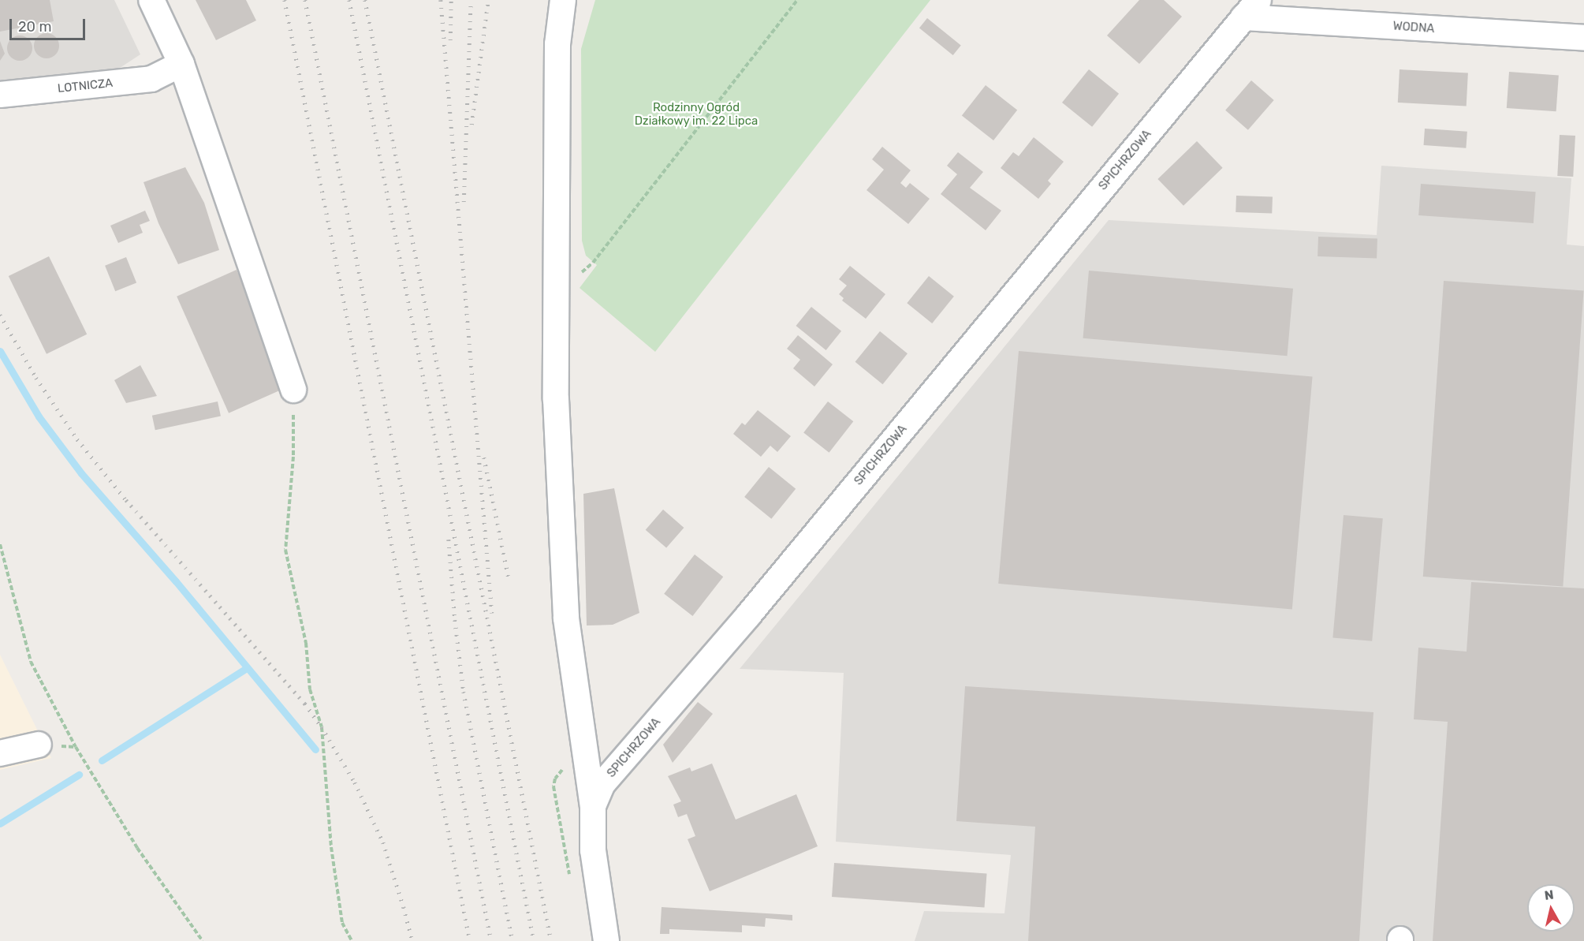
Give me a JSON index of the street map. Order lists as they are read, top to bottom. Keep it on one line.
{"streets":{"street":["WODNA","LOTNICZA","SPICHRZOWA"]},"crossings":[["WODNA","SPICHRZOWA"]],"parks":["Rodzinny Ogród Działkowy im. 22 Lipca"],"scale_bar":"20 m","north":"top"}
